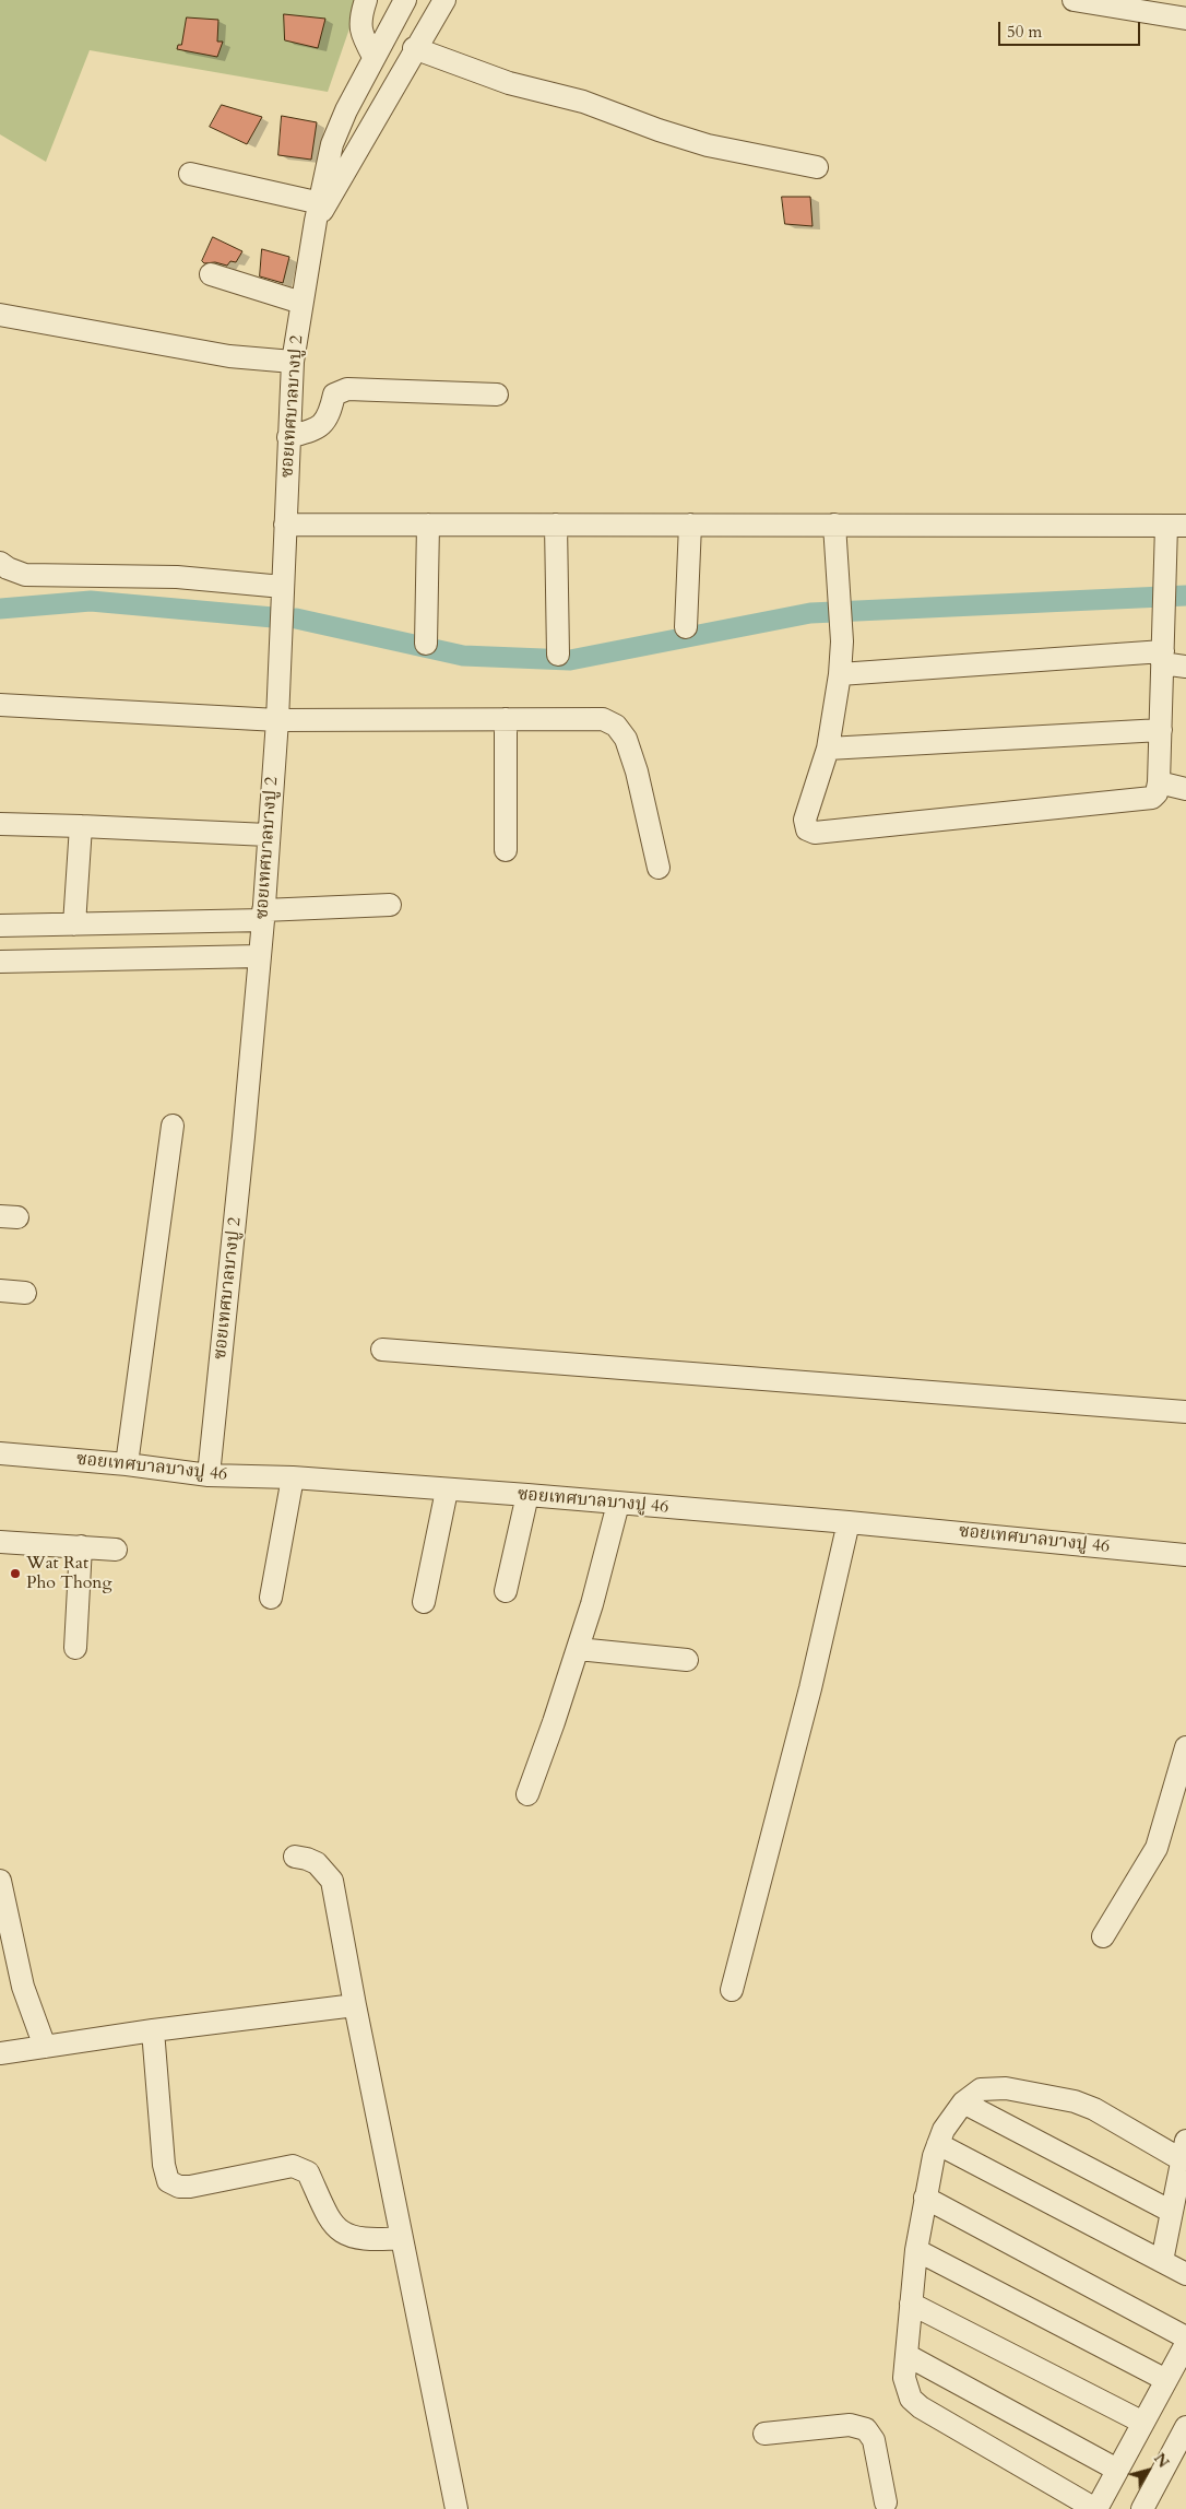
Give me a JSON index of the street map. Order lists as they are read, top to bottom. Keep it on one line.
{"streets":{"street":["ซอยเทศบาลบางปู 2","ซอยเทศบาลบางปู 46"]},"crossings":[["ซอยเทศบาลบางปู 2","ซอยเทศบาลบางปู 46"]],"places":["Wat Rat Pho Thong"],"scale_bar":"50 m","north":"top right"}
